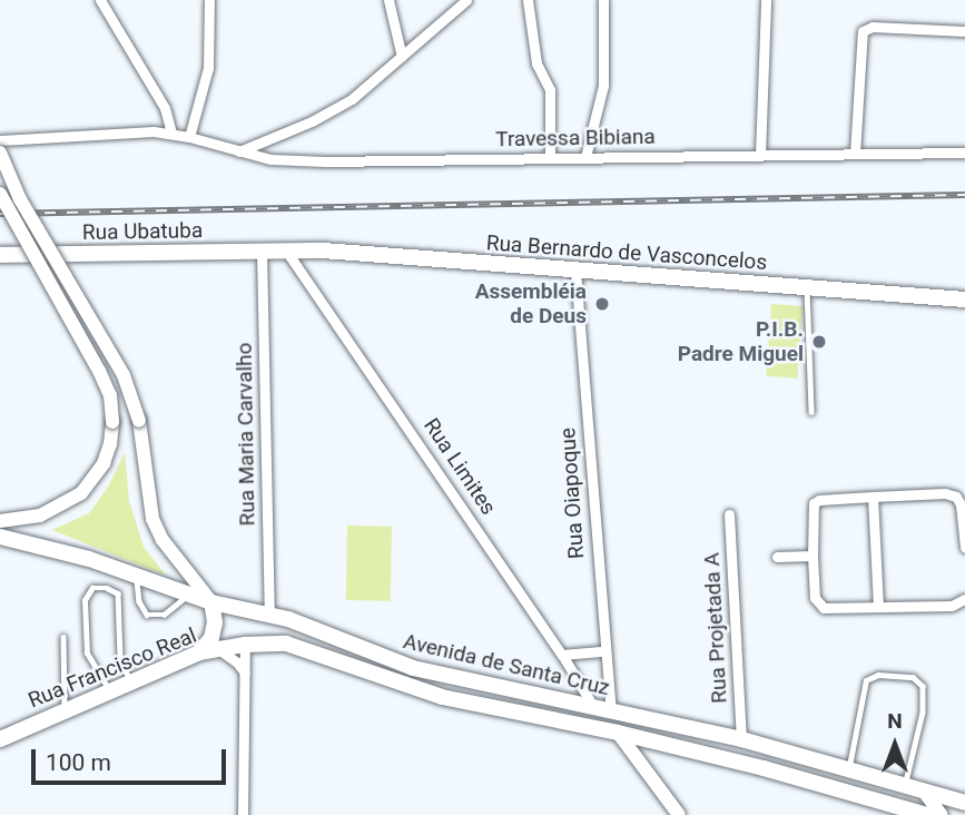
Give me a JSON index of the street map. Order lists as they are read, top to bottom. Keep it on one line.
{"streets":{"main road":["Rua Ubatuba","Rua Bernardo de Vasconcelos","Avenida de Santa Cruz","Rua Francisco Real"],"street":["Travessa Bibiana","Rua Maria Carvalho","Rua Limites","Rua Oiapoque","Rua Projetada A"]},"crossings":[["Rua Ubatuba","Rua Bernardo de Vasconcelos"],["Rua Ubatuba","Rua Maria Carvalho"],["Rua Ubatuba","Rua Limites"],["Rua Bernardo de Vasconcelos","Rua Limites"],["Rua Bernardo de Vasconcelos","Rua Oiapoque"],["Rua Maria Carvalho","Avenida de Santa Cruz"],["Rua Limites","Rua Oiapoque"],["Rua Limites","Avenida de Santa Cruz"],["Rua Oiapoque","Avenida de Santa Cruz"],["Rua Projetada A","Avenida de Santa Cruz"],["Avenida de Santa Cruz","Rua Francisco Real"]],"places":["Assembléia de Deus","P.I.B. Padre Miguel"],"scale_bar":"100 m","north":"top"}
